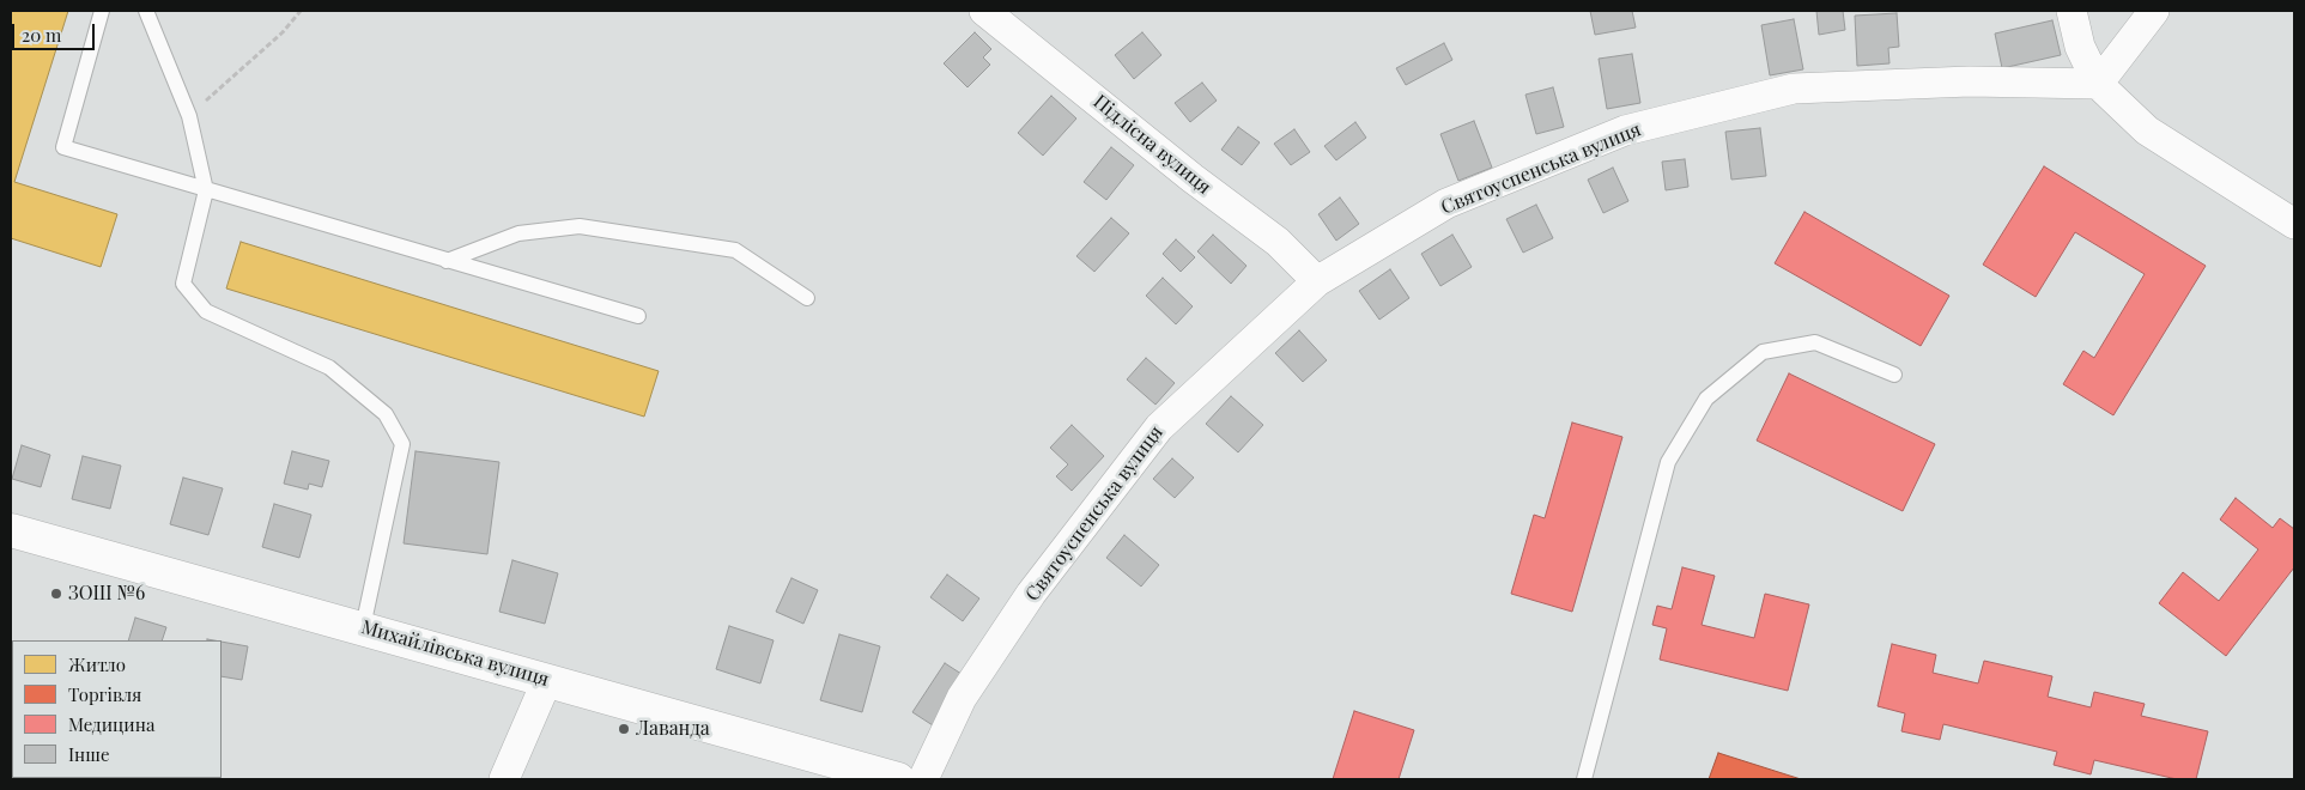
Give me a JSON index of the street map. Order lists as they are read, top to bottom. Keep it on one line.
{"streets":{"main road":["Михайлівська вулиця"],"street":["Підлісна вулиця","Святоуспенська вулиця"]},"crossings":[["Підлісна вулиця","Святоуспенська вулиця"]],"places":["ЗОШ №6","Лаванда"],"legend":["Житло","Торгівля","Медицина","Інше"],"scale_bar":"20 m"}
